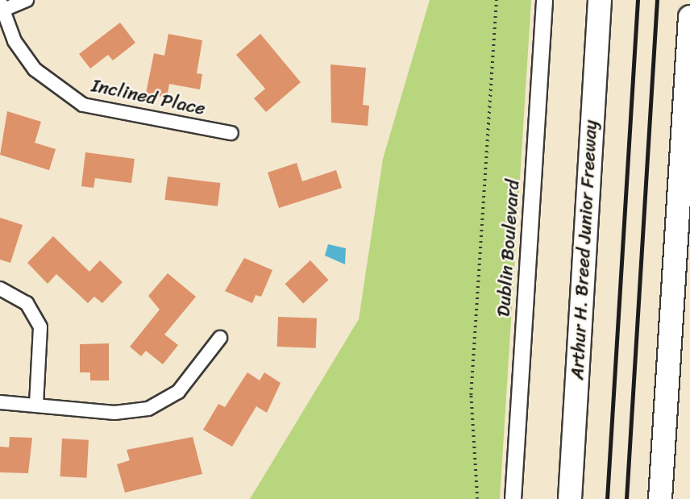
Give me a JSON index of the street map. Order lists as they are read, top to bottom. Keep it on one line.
{"streets":{"highway":["Arthur H. Breed Junior Freeway"],"street":["Inclined Place","Dublin Boulevard"]}}
